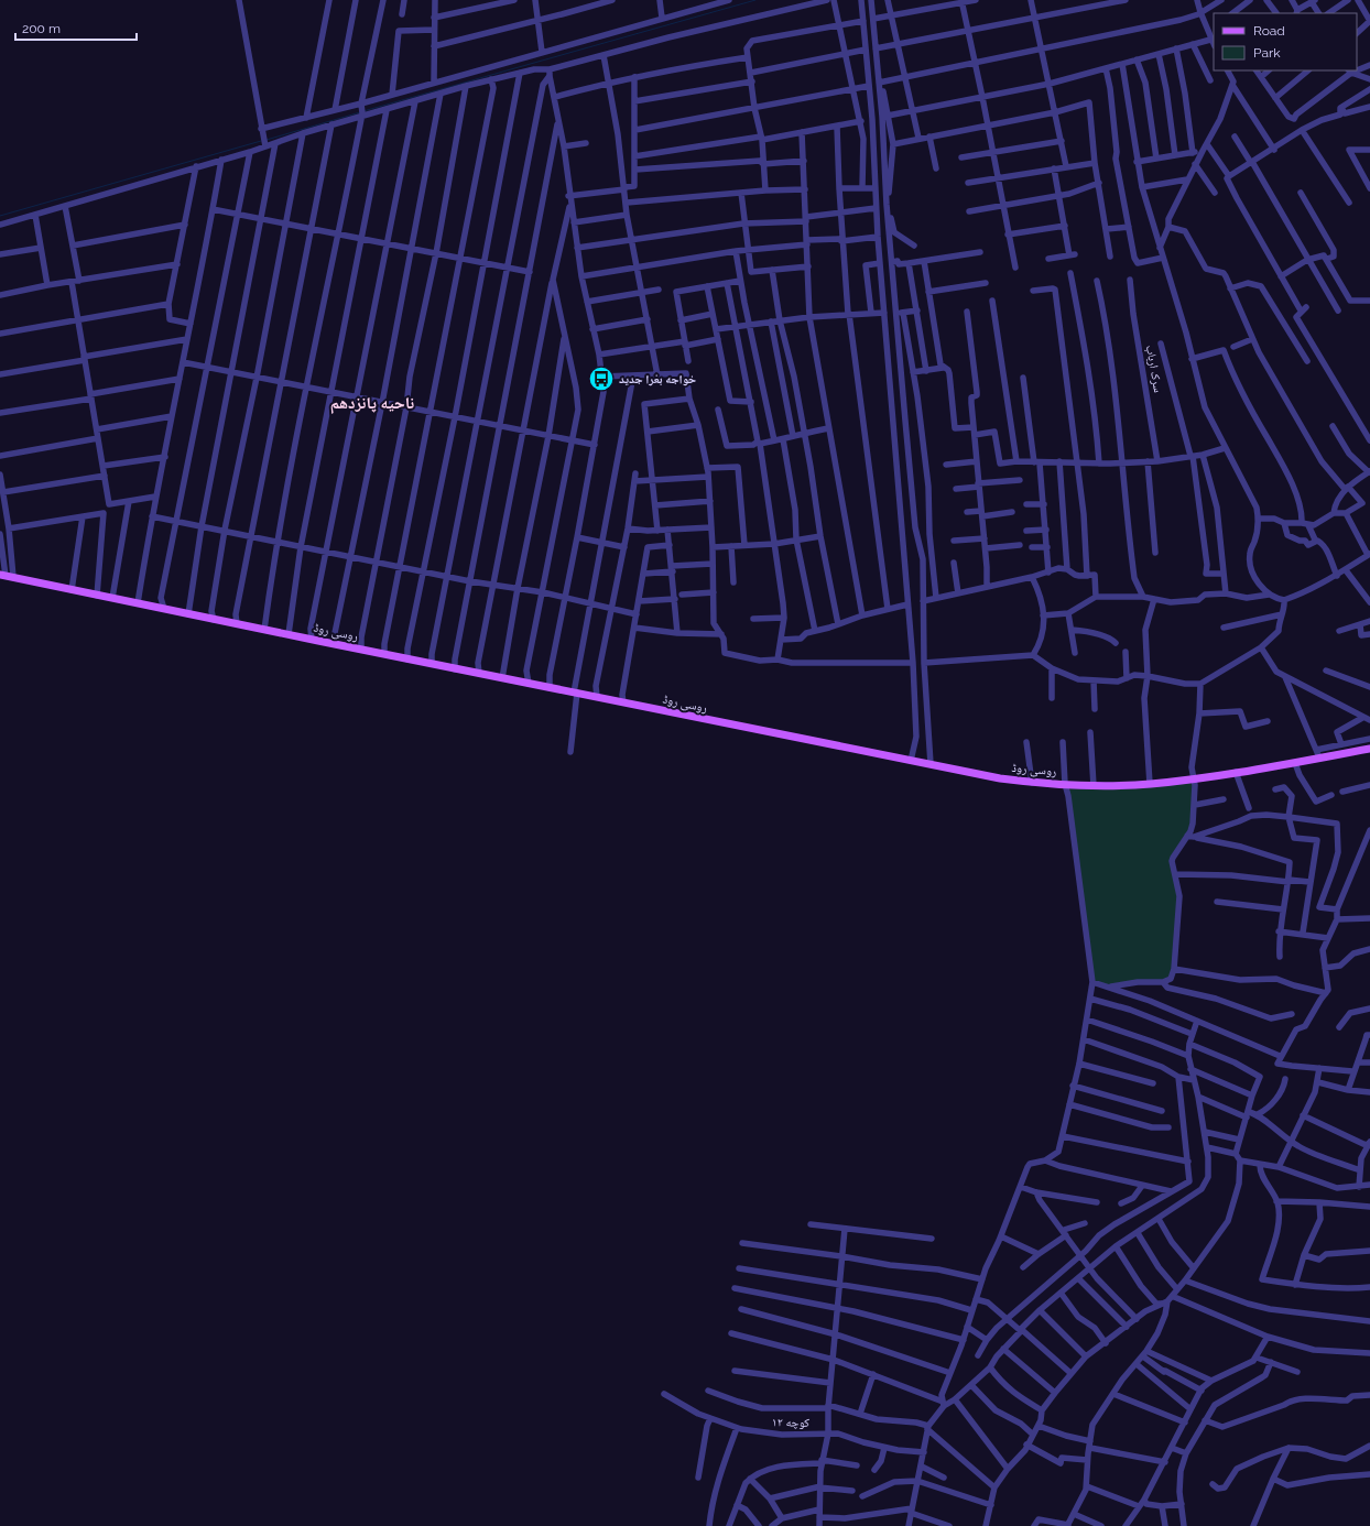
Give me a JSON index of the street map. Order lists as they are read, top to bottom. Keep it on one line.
{"streets":{"main road":["روسی روڈ"],"street":["سرک ارباب","کوچه ۱۲"]},"districts":["ناحیه پانزدهم"],"places":{"bus stop":["خواجه بغرا جدید"]},"legend":["Road","Park"],"scale_bar":"200 m"}
